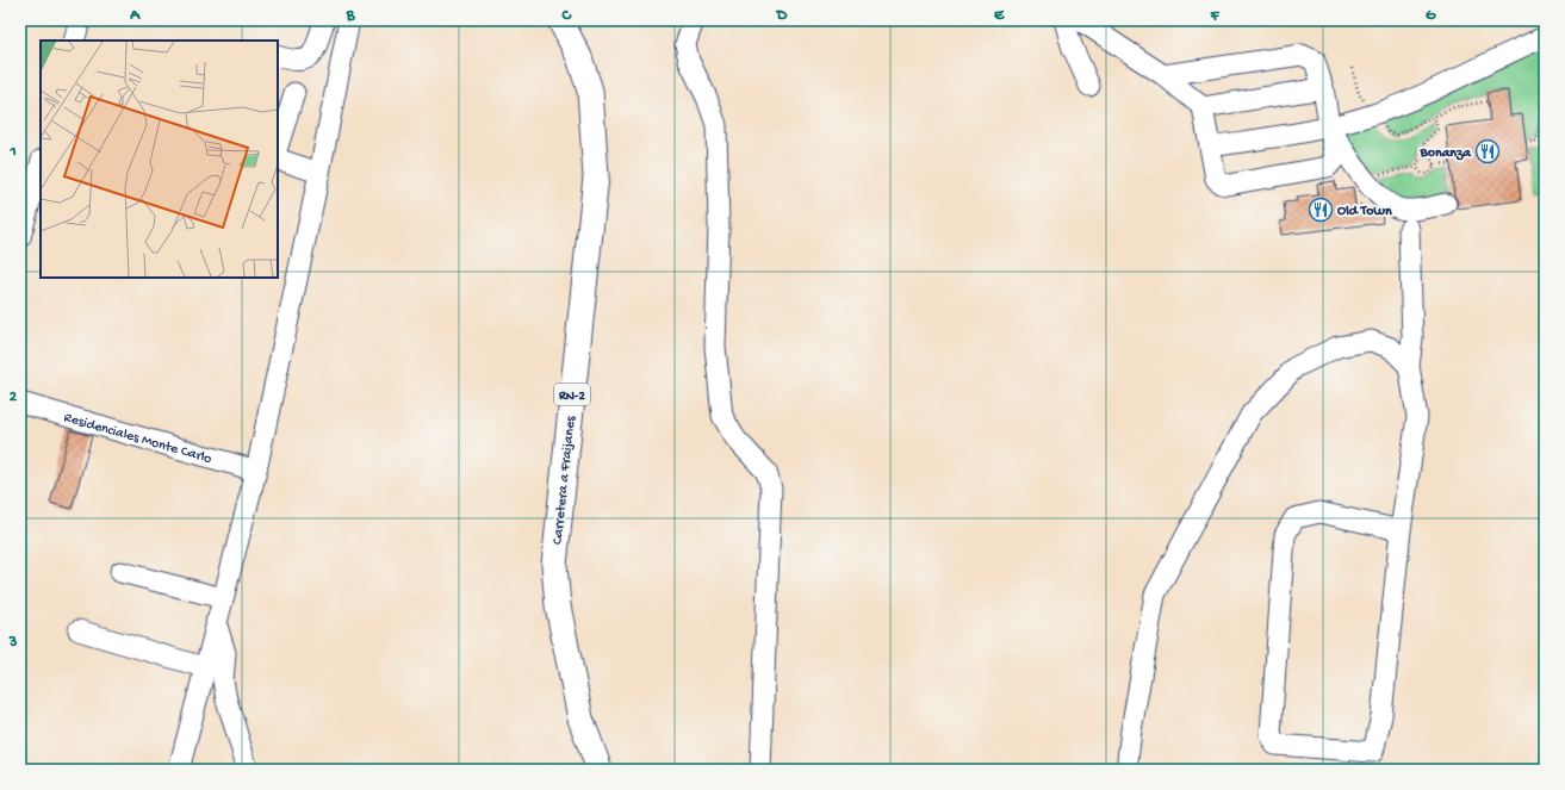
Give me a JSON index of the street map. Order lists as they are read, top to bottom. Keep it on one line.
{"streets":{"main road":["RN-2","Carretera a Fraijanes"],"street":["Residenciales Monte Carlo"]},"places":{"restaurant":["Bonanza","Old Town"]},"grid":{"columns":["A","B","C","D","E","F","G"],"rows":["1","2","3"]}}
